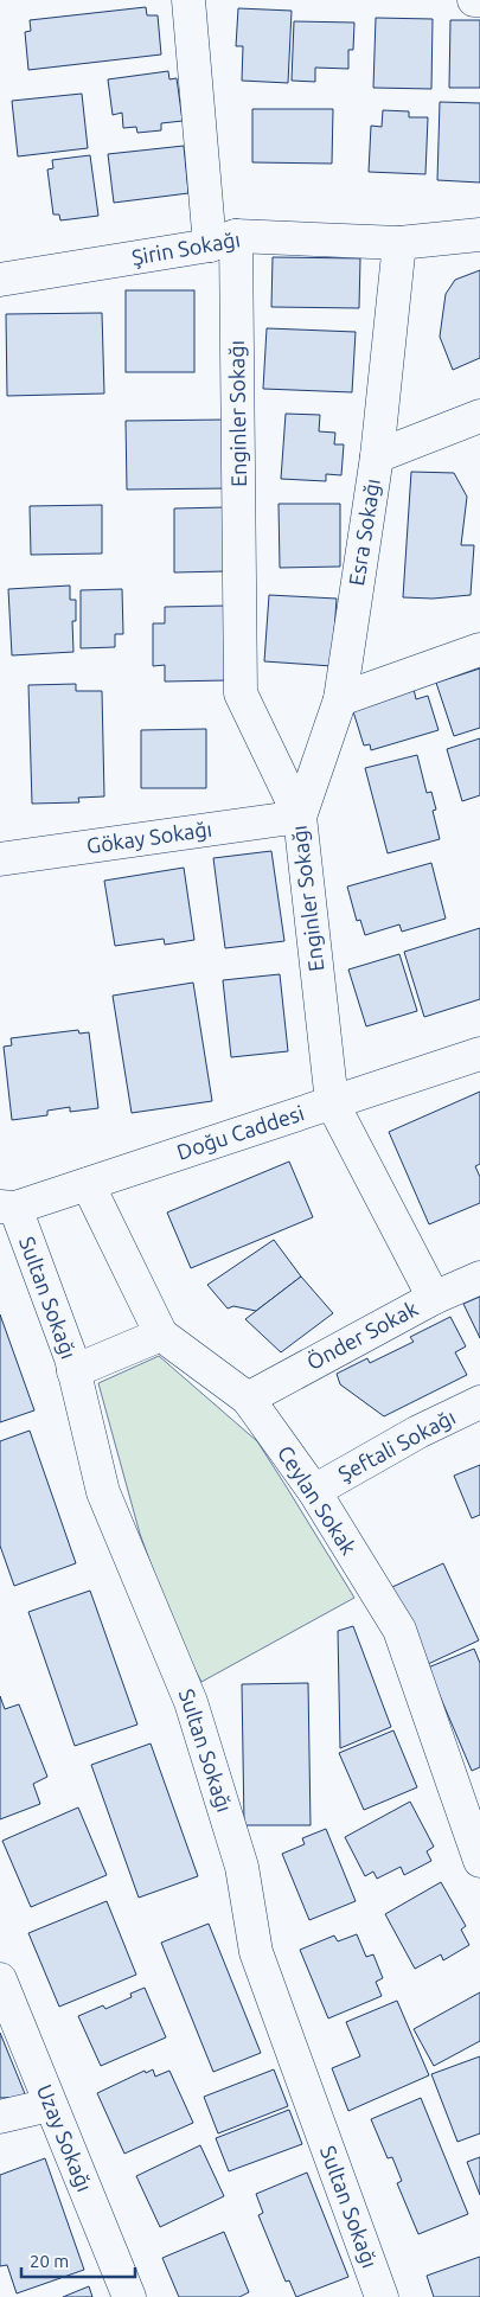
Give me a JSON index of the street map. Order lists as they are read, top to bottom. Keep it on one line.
{"streets":{"street":["Şirin Sokağı","Enginler Sokağı","Esra Sokağı","Gökay Sokağı","Doğu Caddesi","Sultan Sokağı","Önder Sokak","Şeftali Sokağı","Ceylan Sokak","Uzay Sokağı"]},"crossings":[["Şirin Sokağı","Enginler Sokağı"],["Şirin Sokağı","Esra Sokağı"],["Enginler Sokağı","Esra Sokağı"],["Enginler Sokağı","Gökay Sokağı"],["Enginler Sokağı","Doğu Caddesi"],["Enginler Sokağı","Önder Sokak"],["Esra Sokağı","Gökay Sokağı"],["Doğu Caddesi","Sultan Sokağı"],["Doğu Caddesi","Ceylan Sokak"],["Önder Sokak","Ceylan Sokak"],["Şeftali Sokağı","Ceylan Sokak"]],"scale_bar":"20 m"}
